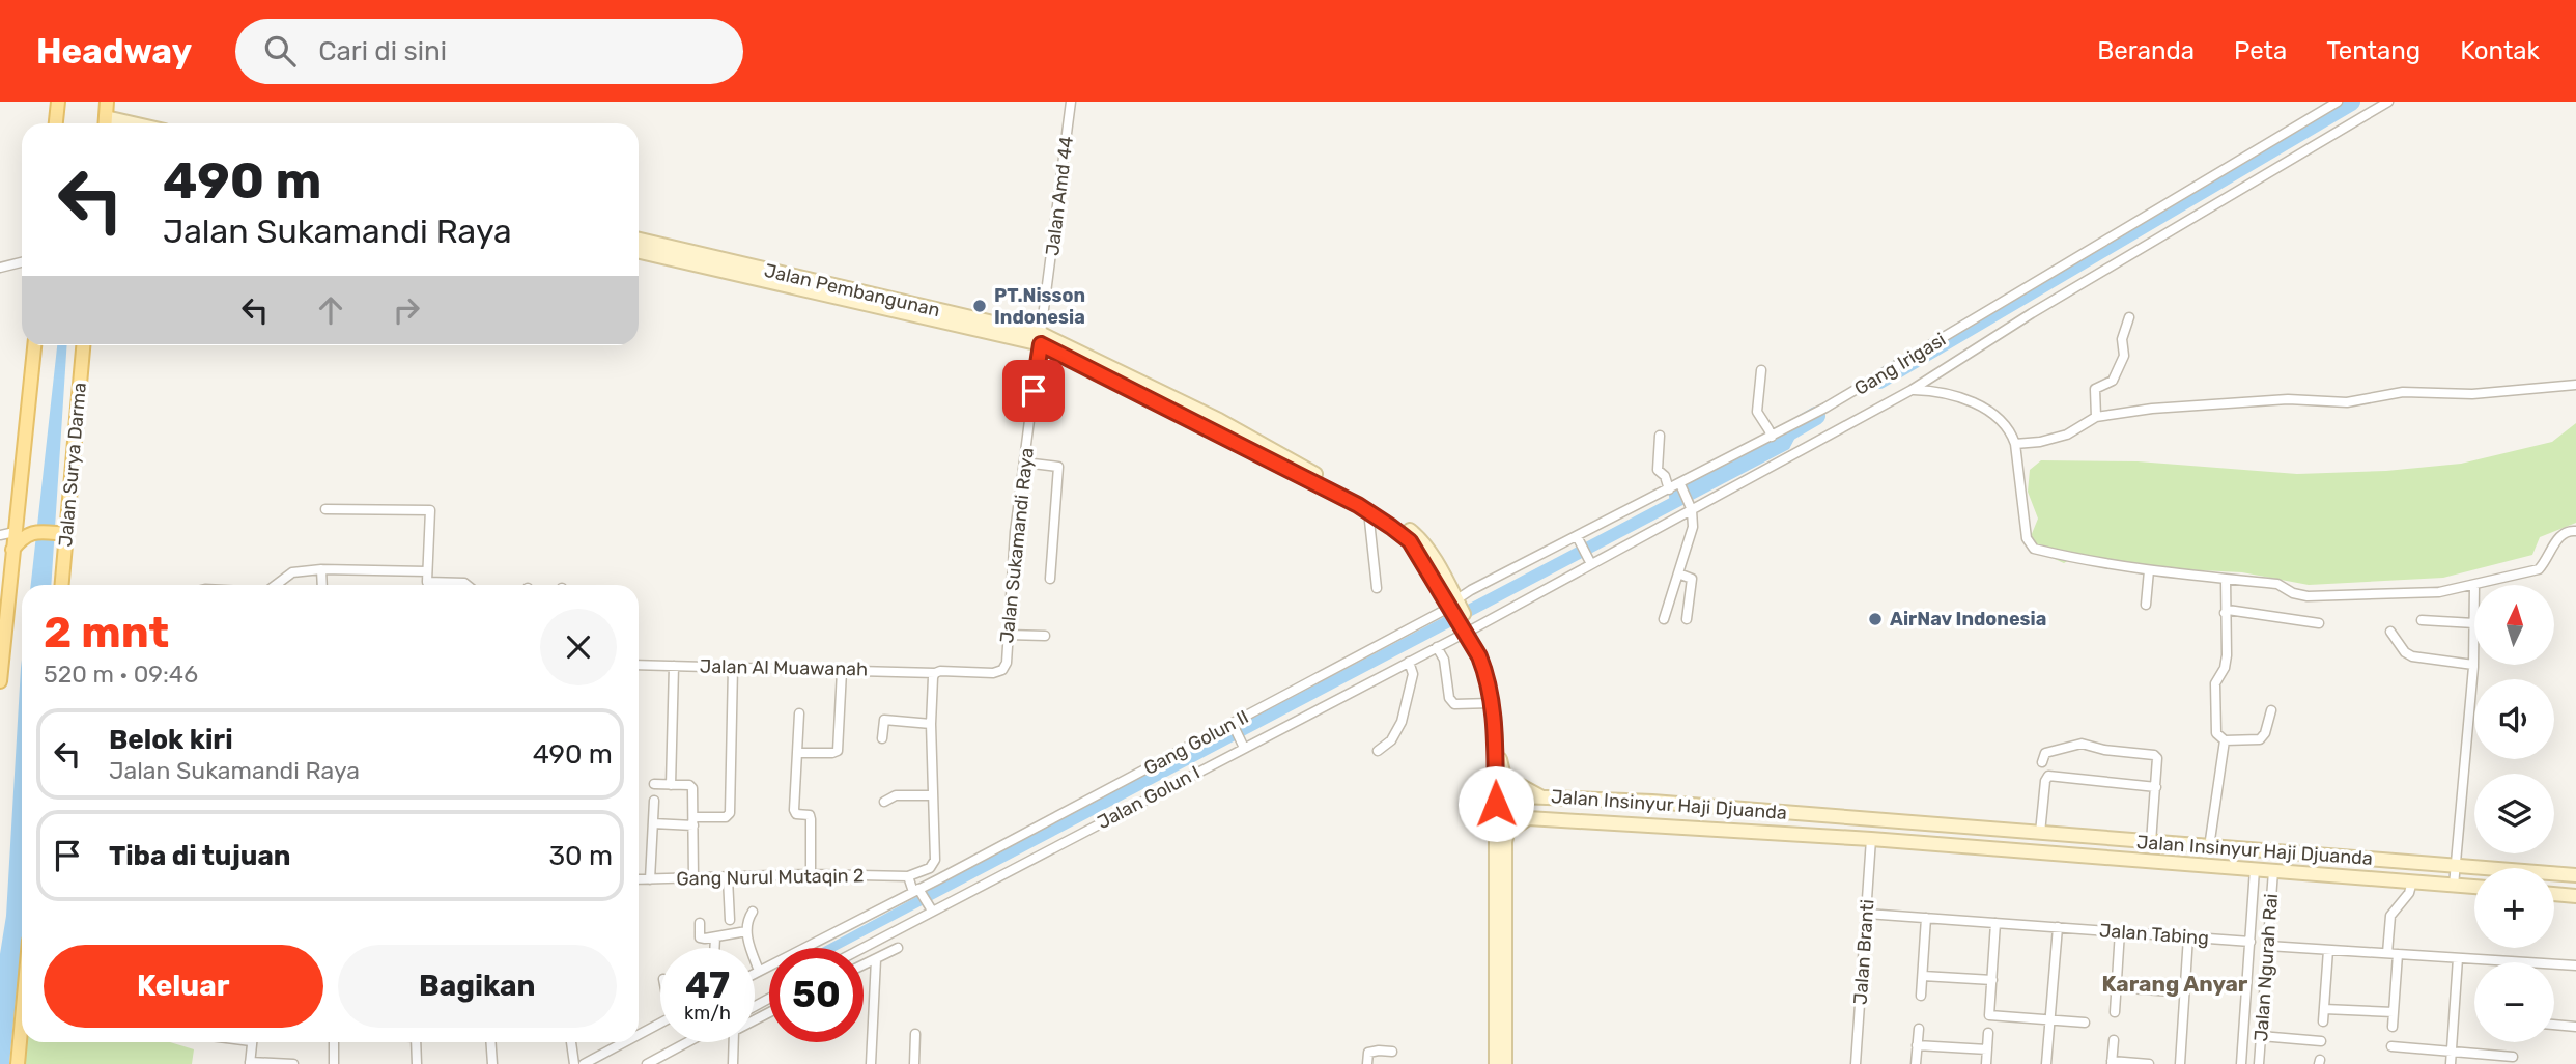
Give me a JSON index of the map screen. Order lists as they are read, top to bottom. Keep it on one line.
{"streets":{"main road":["Jalan Pembangunan","Jalan Surya Darma","Jalan Insinyur Haji Djuanda"],"street":["Jalan Amd 44","Gang Irigasi","Jalan Sukamandi Raya","Jalan Al Muawanah","Gang Golun II","Jalan Golun I","Gang Nurul Mutaqin 2","Jalan Tabing","Jalan Branti","Jalan Ngurah Rai"]},"crossings":[["Jalan Amd 44","Jalan Pembangunan"],["Jalan Amd 44","Jalan Sukamandi Raya"],["Jalan Pembangunan","Gang Irigasi"],["Jalan Pembangunan","Jalan Sukamandi Raya"],["Jalan Pembangunan","Gang Golun II"],["Jalan Pembangunan","Jalan Golun I"],["Jalan Pembangunan","Jalan Insinyur Haji Djuanda"],["Gang Irigasi","Gang Golun II"],["Jalan Sukamandi Raya","Jalan Al Muawanah"],["Jalan Insinyur Haji Djuanda","Jalan Branti"],["Jalan Insinyur Haji Djuanda","Jalan Ngurah Rai"],["Jalan Tabing","Jalan Branti"]],"districts":["Karang Anyar"],"places":["PT.Nisson Indonesia","AirNav Indonesia"],"north":"top","page":{"header":"Headway","search":"Cari di sini","nav":["Beranda","Peta","Tentang","Kontak"],"turn":["490 m","Jalan Sukamandi Raya"],"map_buttons":["+","−"],"heading":["2 mnt","520 m · 09:46"],"list":[{"name":"Belok kiri","note":"Jalan Sukamandi Raya","value":"490 m"},{"name":"Tiba di tujuan","value":"30 m"}],"buttons":["Keluar","Bagikan"],"speed":"47 km/h","limit":"50"}}
